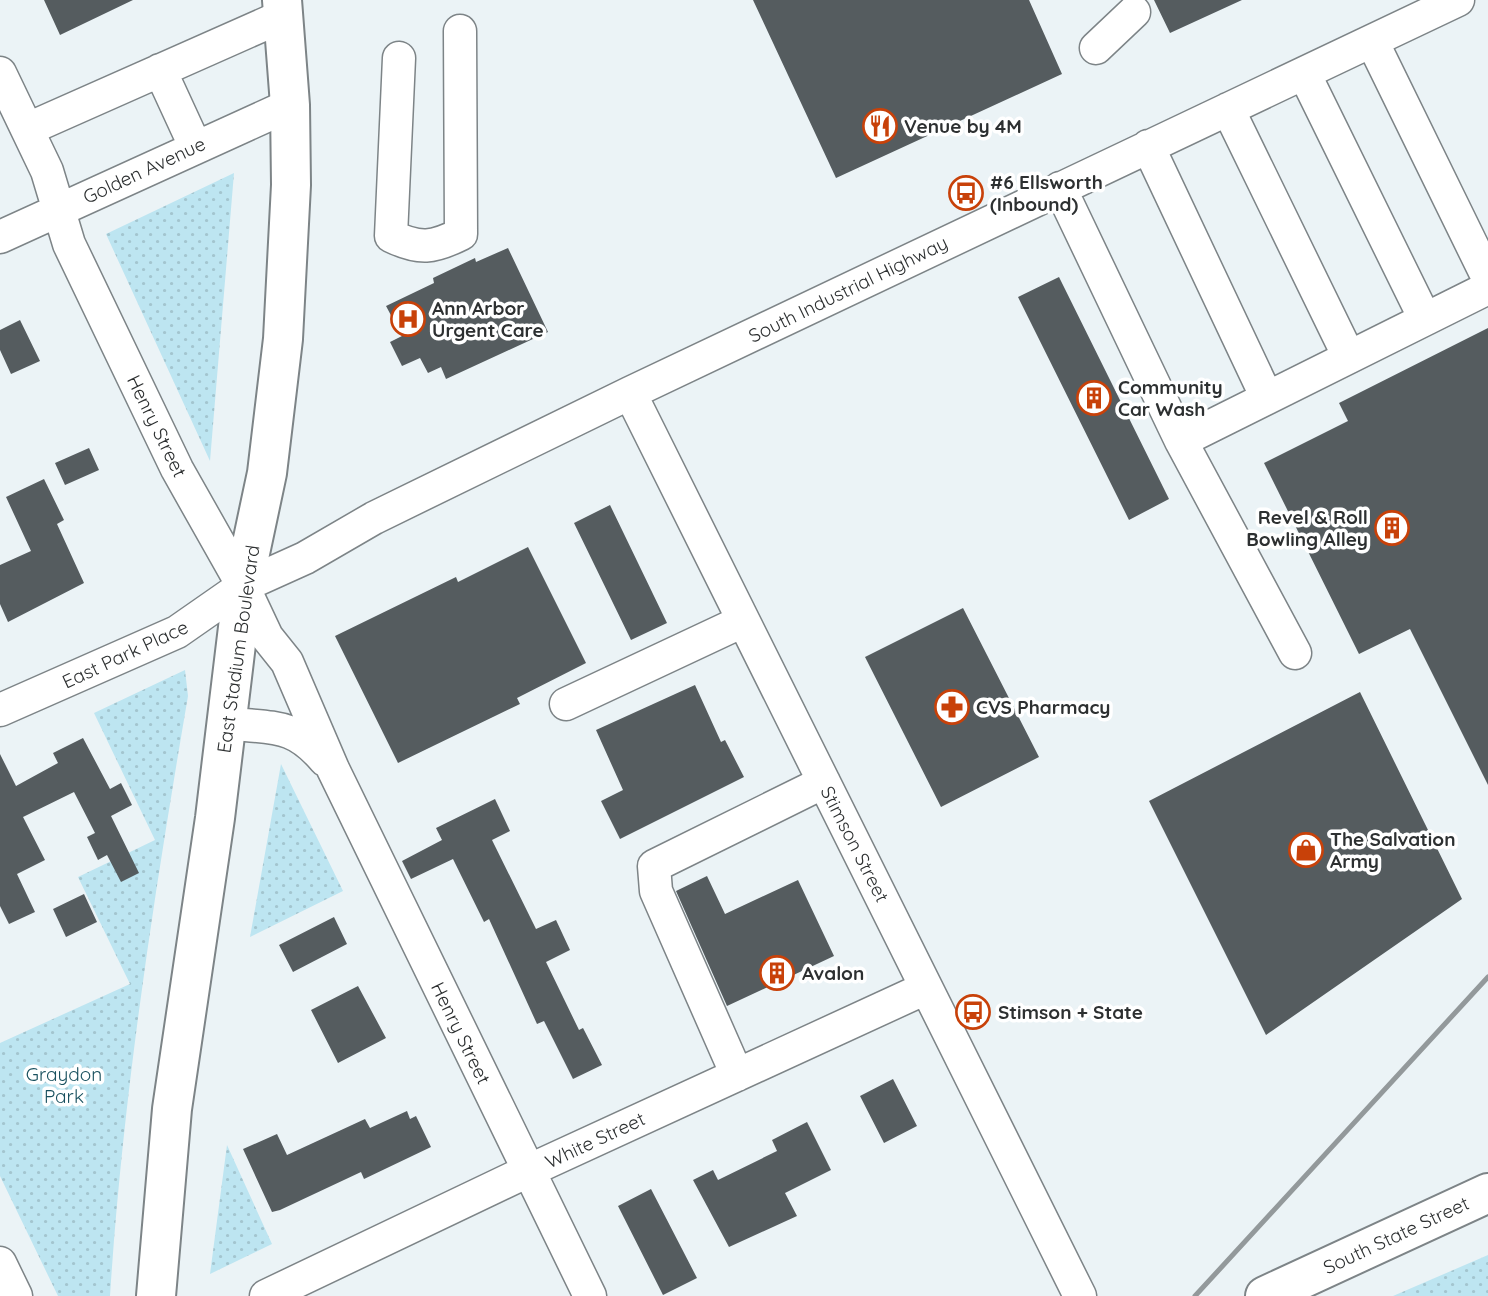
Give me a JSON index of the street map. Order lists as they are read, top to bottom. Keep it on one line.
{"streets":{"main road":["East Stadium Boulevard","South State Street"],"street":["Golden Avenue","South Industrial Highway","Henry Street","East Park Place","Stimson Street","White Street"]},"crossings":[["Golden Avenue","Henry Street"],["Golden Avenue","East Stadium Boulevard"],["South Industrial Highway","Henry Street"],["South Industrial Highway","East Stadium Boulevard"],["South Industrial Highway","East Park Place"],["South Industrial Highway","Stimson Street"],["Henry Street","East Stadium Boulevard"],["Henry Street","East Park Place"],["Henry Street","White Street"],["East Stadium Boulevard","East Park Place"],["Stimson Street","White Street"]],"parks":["Graydon Park"],"places":{"restaurant":["Venue by 4M"],"bus stop":["#6 Ellsworth (Inbound)","Stimson + State"],"hospital":["Ann Arbor Urgent Care"],"building":["Community Car Wash","Revel & Roll Bowling Alley","Avalon"],"pharmacy":["CVS Pharmacy"],"shop":["The Salvation Army"]}}
